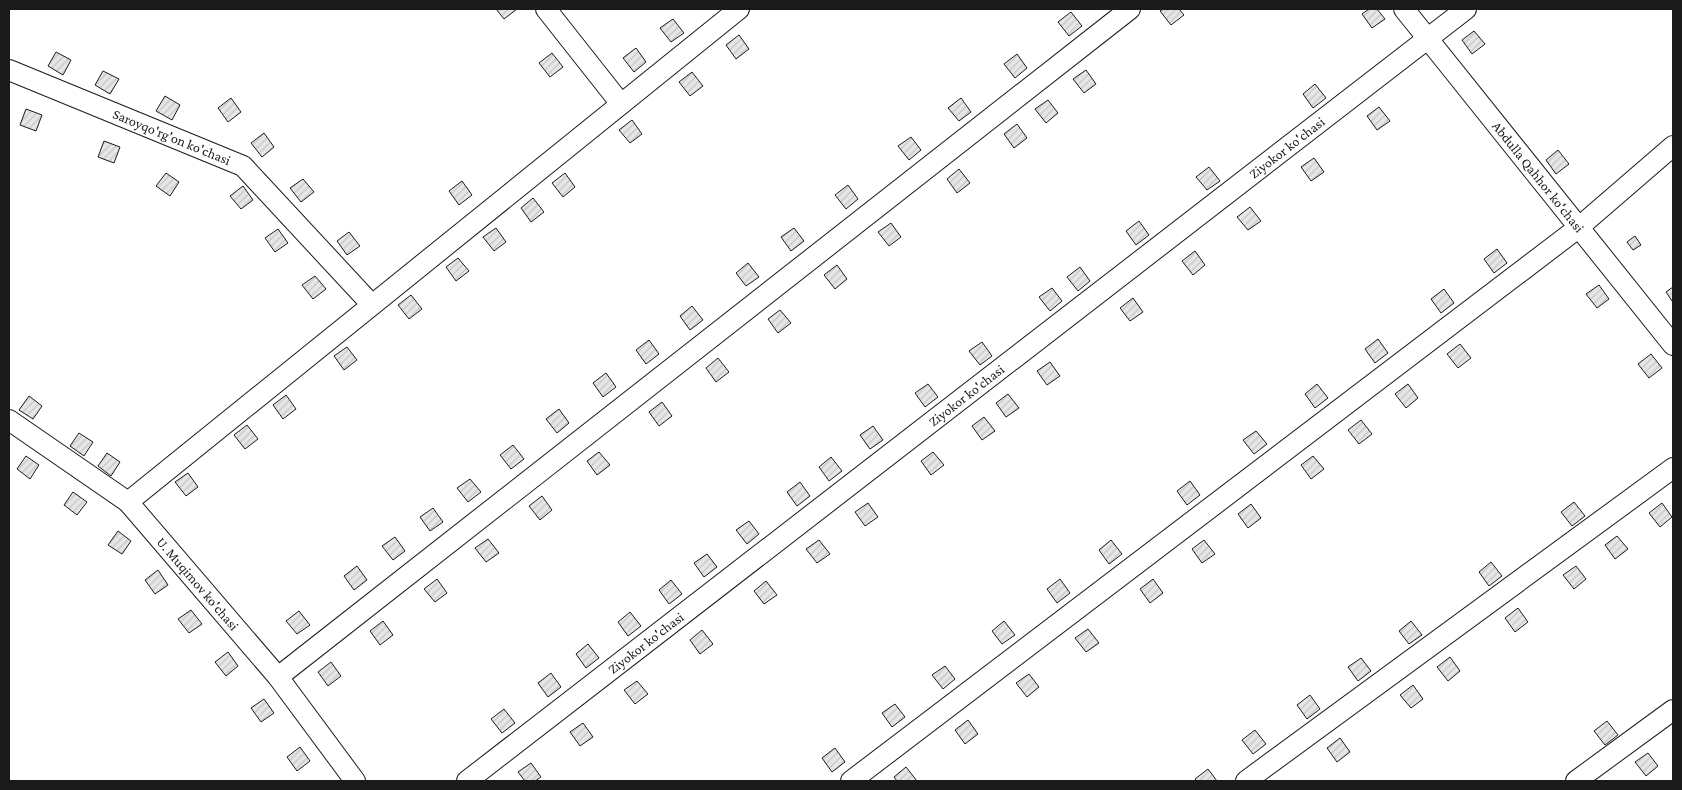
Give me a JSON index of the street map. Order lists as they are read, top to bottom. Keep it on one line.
{"streets":{"street":["Saroyqo'rg'on ko'chasi","Ziyokor ko'chasi","Abdulla Qahhor ko'chasi","U. Muqimov ko'chasi"]},"crossings":[["Ziyokor ko'chasi","Abdulla Qahhor ko'chasi"]]}
